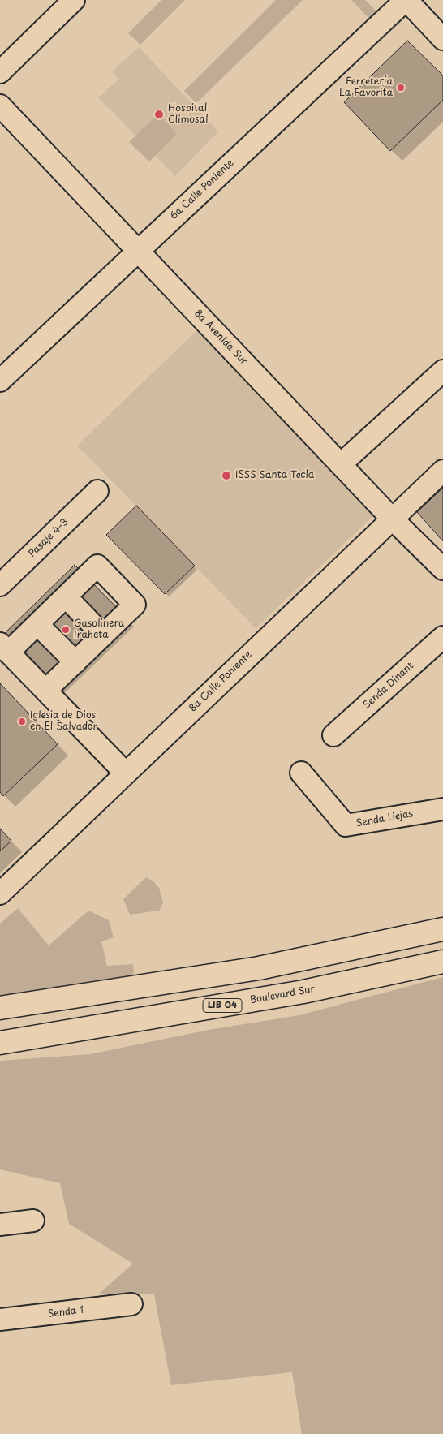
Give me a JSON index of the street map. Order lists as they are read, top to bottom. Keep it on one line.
{"streets":{"highway":["Boulevard Sur","LIB 04"],"street":["6a Calle Poniente","8a Avenida Sur","Pasaje 4-3","8a Calle Poniente","Senda Dinant","Senda Liejas","Senda 1"]},"crossings":[["6a Calle Poniente","8a Avenida Sur"],["8a Avenida Sur","8a Calle Poniente"]],"places":["Ferretería La Favorita","Hospital Climosal","ISSS Santa Tecla","Gasolinera Iraheta","Iglesia de Dios en El Salvador"]}
